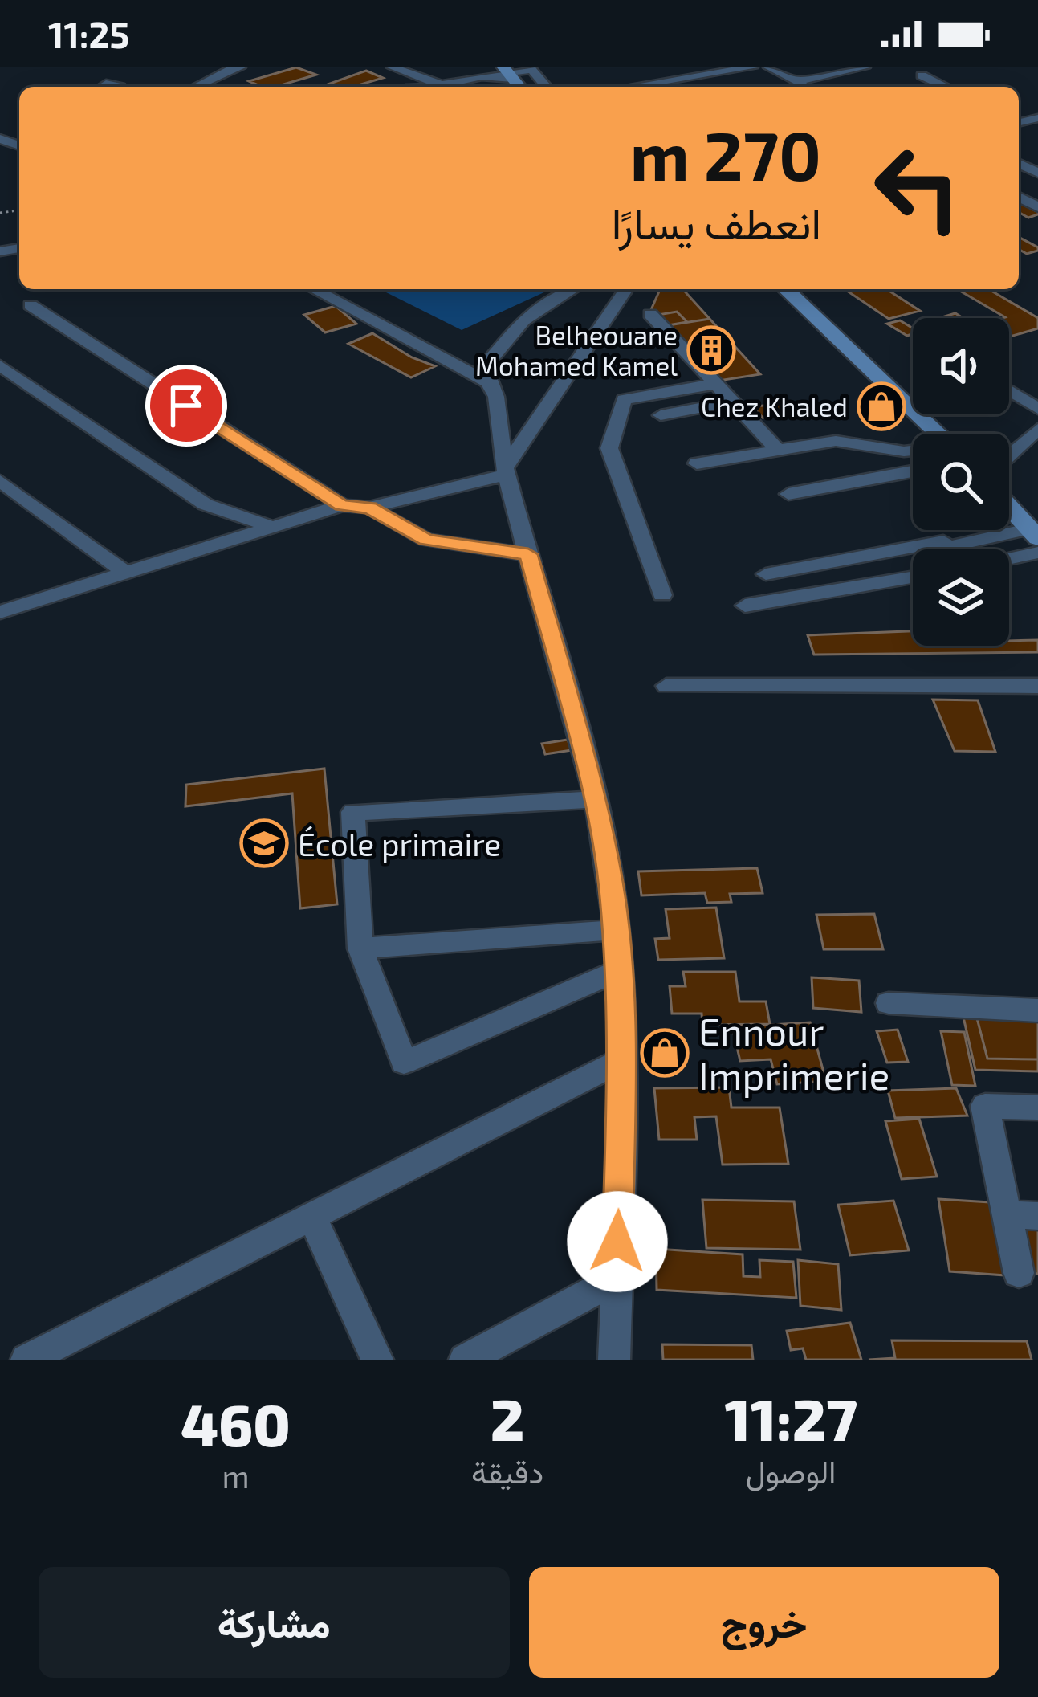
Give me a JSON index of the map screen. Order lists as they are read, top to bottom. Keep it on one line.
{"places":{"building":["Belheouane Mohamed Kamel"],"shop":["Chez Khaled","Ennour Imprimerie"],"school or university":["École primaire"]},"page":{"status":"11:25","turn":["270 m","انعطف يسارًا"],"eta":["11:27","الوصول","2","دقيقة","460","m"],"buttons":["خروج","مشاركة"]}}
